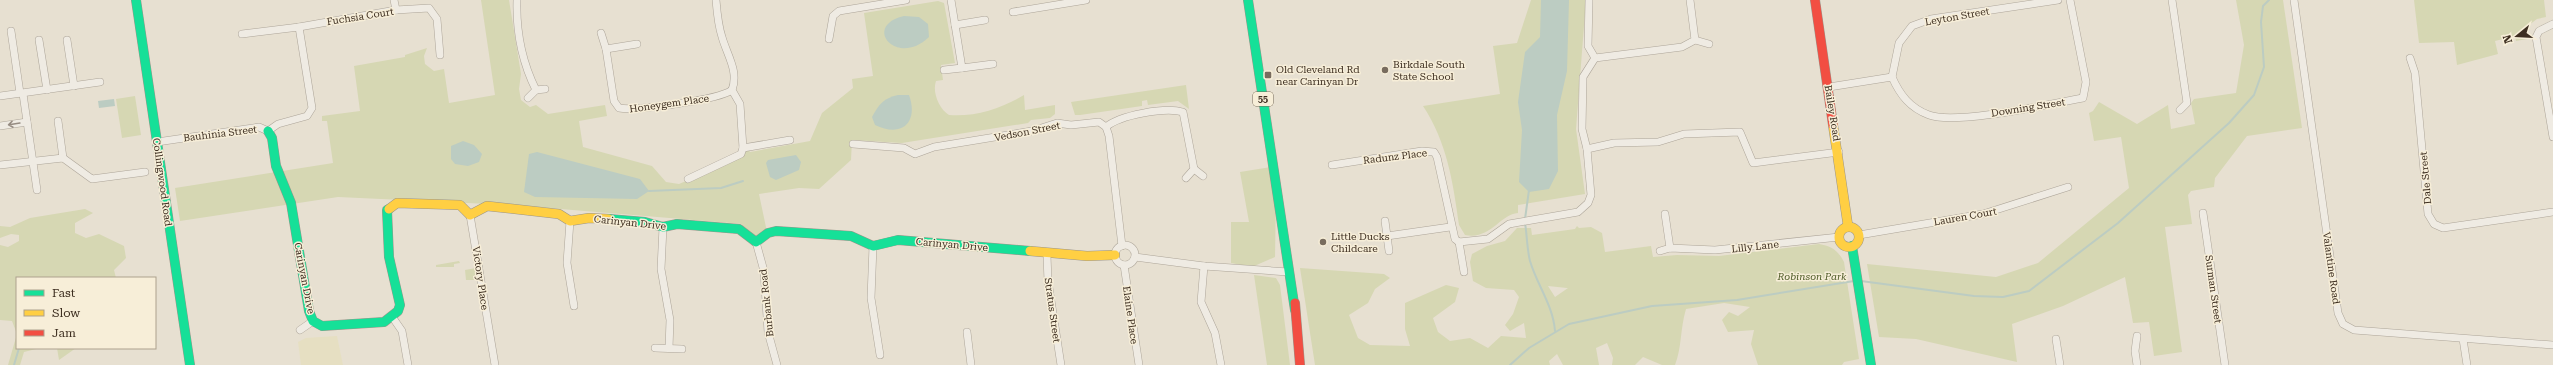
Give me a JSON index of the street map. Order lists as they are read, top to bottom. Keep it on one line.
{"streets":{"street":["Fuchsia Court","Leyton Street","55","Honeygem Place","Downing Street","Bailey Road","Vedson Street","Bauhinia Street","Radunz Place","Dale Street","Collingwood Road","Lauren Court","Carinyan Drive","Lilly Lane","Valantine Road","Victory Place","Surman Street","Burbank Road","Stratus Street","Elaine Place"]},"crossings":[["Fuchsia Court","Bauhinia Street"],["Leyton Street","Downing Street"],["Bailey Road","Lauren Court"],["Bailey Road","Lilly Lane"],["Bauhinia Street","Collingwood Road"],["Bauhinia Street","Carinyan Drive"],["Lauren Court","Lilly Lane"],["Carinyan Drive","Burbank Road"],["Carinyan Drive","Stratus Street"],["Carinyan Drive","Elaine Place"]],"parks":["Robinson Park"],"places":{"other":["Birkdale South State School","Little Ducks Childcare"],"transit":["Old Cleveland Rd near Carinyan Dr"]},"legend":["Fast","Slow","Jam"],"north":"left"}
